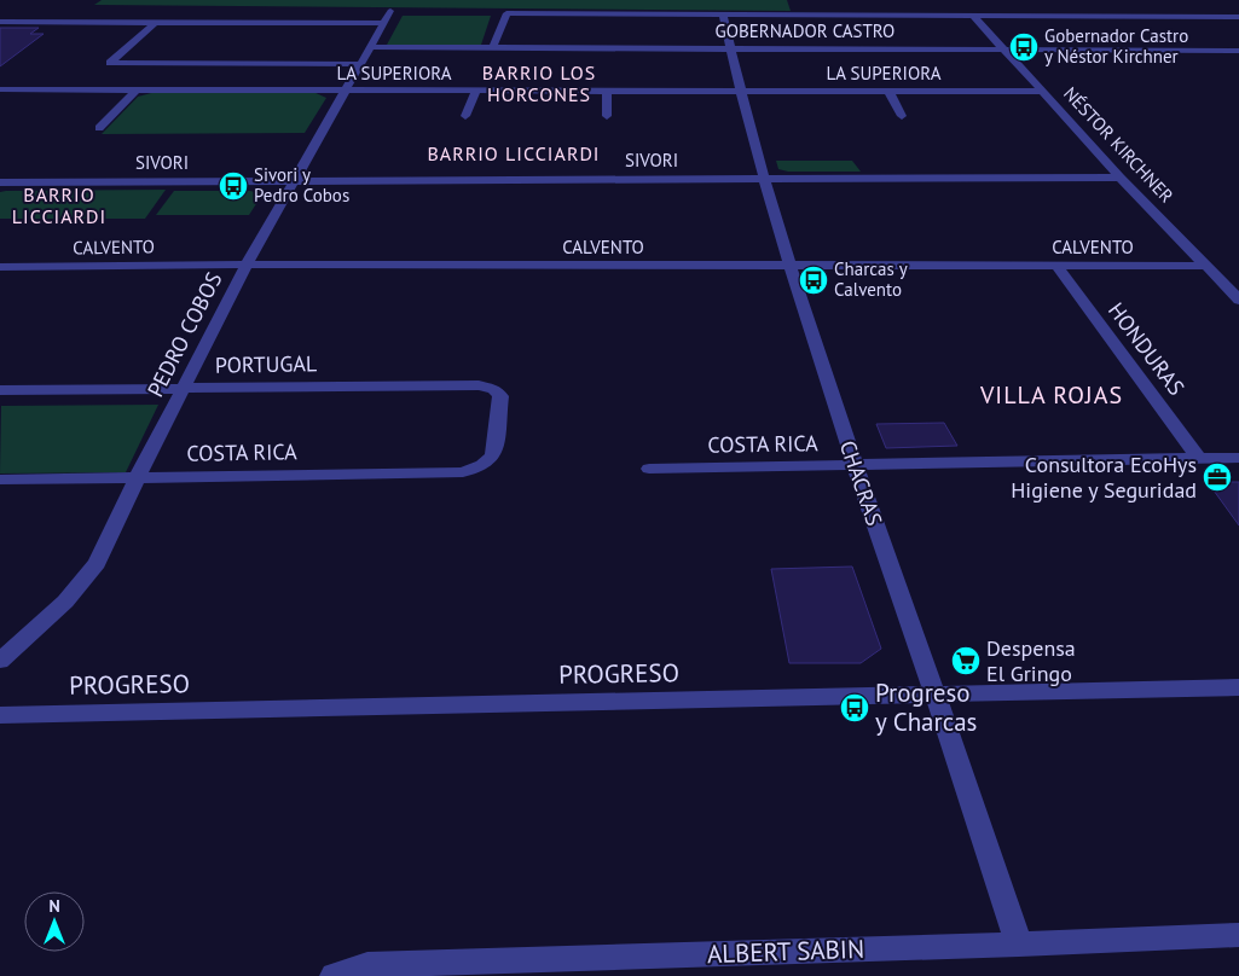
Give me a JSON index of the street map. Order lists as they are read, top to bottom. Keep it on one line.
{"streets":{"street":["GOBERNADOR CASTRO","LA SUPERIORA","NÉSTOR KIRCHNER","SIVORI","CALVENTO","PEDRO COBOS","HONDURAS","PORTUGAL","COSTA RICA","CHACRAS","PROGRESO","ALBERT SABIN"]},"crossings":[["GOBERNADOR CASTRO","NÉSTOR KIRCHNER"],["GOBERNADOR CASTRO","PEDRO COBOS"],["GOBERNADOR CASTRO","CHACRAS"],["LA SUPERIORA","NÉSTOR KIRCHNER"],["LA SUPERIORA","PEDRO COBOS"],["LA SUPERIORA","CHACRAS"],["NÉSTOR KIRCHNER","SIVORI"],["NÉSTOR KIRCHNER","CALVENTO"],["SIVORI","PEDRO COBOS"],["SIVORI","CHACRAS"],["CALVENTO","PEDRO COBOS"],["CALVENTO","HONDURAS"],["CALVENTO","CHACRAS"],["PEDRO COBOS","PORTUGAL"],["PEDRO COBOS","COSTA RICA"],["HONDURAS","COSTA RICA"],["PORTUGAL","COSTA RICA"],["COSTA RICA","CHACRAS"],["CHACRAS","PROGRESO"],["CHACRAS","ALBERT SABIN"]],"districts":["BARRIO LOS HORCONES","BARRIO LICCIARDI","BARRIO LICCIARDI","VILLA ROJAS"],"places":{"bus stop":["Gobernador Castro y Néstor Kirchner","Sivori y Pedro Cobos","Charcas y Calvento","Progreso y Charcas"],"office":["Consultora EcoHys Higiene y Seguridad"],"supermarket":["Despensa El Gringo"]},"north":"top"}
